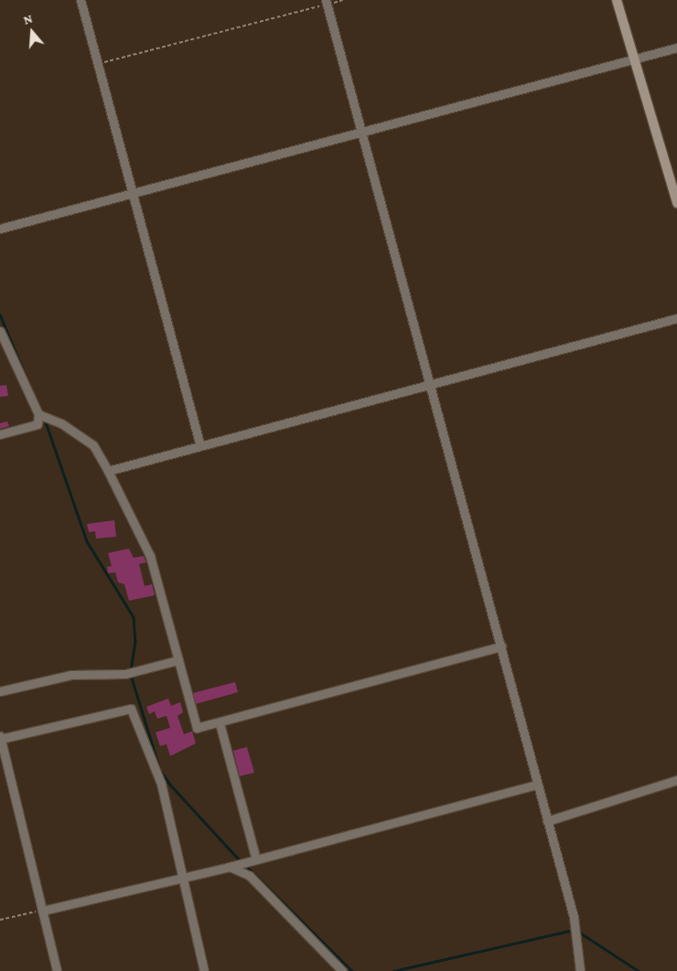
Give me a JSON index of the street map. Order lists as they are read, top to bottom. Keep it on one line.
{"north":"top"}
